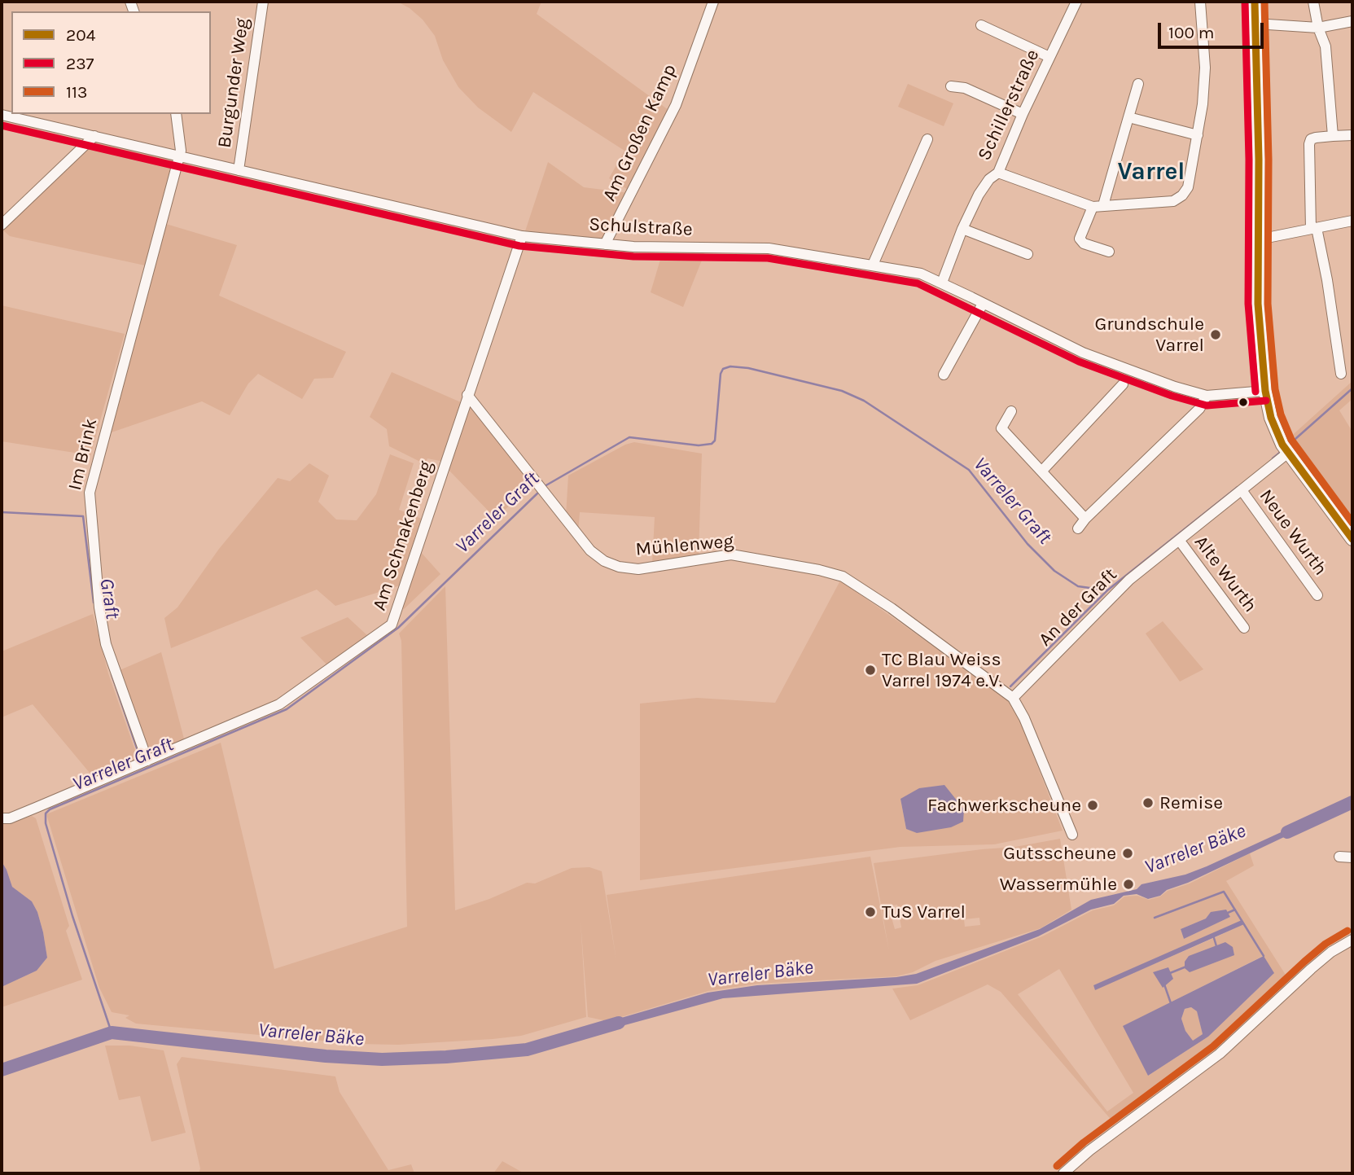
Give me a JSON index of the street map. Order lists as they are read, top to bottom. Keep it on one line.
{"streets":{"street":["Burgunder Weg","Schillerstraße","Am Großen Kamp","Schulstraße","Im Brink","Neue Wurth","Am Schnakenberg","Mühlenweg","Alte Wurth","An der Graft"]},"crossings":[["Burgunder Weg","Schulstraße"],["Schillerstraße","Schulstraße"],["Am Großen Kamp","Schulstraße"],["Schulstraße","Im Brink"],["Schulstraße","Am Schnakenberg"],["Im Brink","Am Schnakenberg"],["Neue Wurth","An der Graft"],["Am Schnakenberg","Mühlenweg"],["Mühlenweg","An der Graft"],["Alte Wurth","An der Graft"]],"districts":["Varrel"],"water":["Varreler Graft","Graft","Varreler Bäke"],"places":["Grundschule Varrel","TC Blau Weiss Varrel 1974 e.V.","Remise","Fachwerkscheune","Gutsscheune","Wassermühle","TuS Varrel"],"lines":["transit line 204","transit line 237","transit line 113"],"legend":["204","237","113"],"scale_bar":"100 m"}
